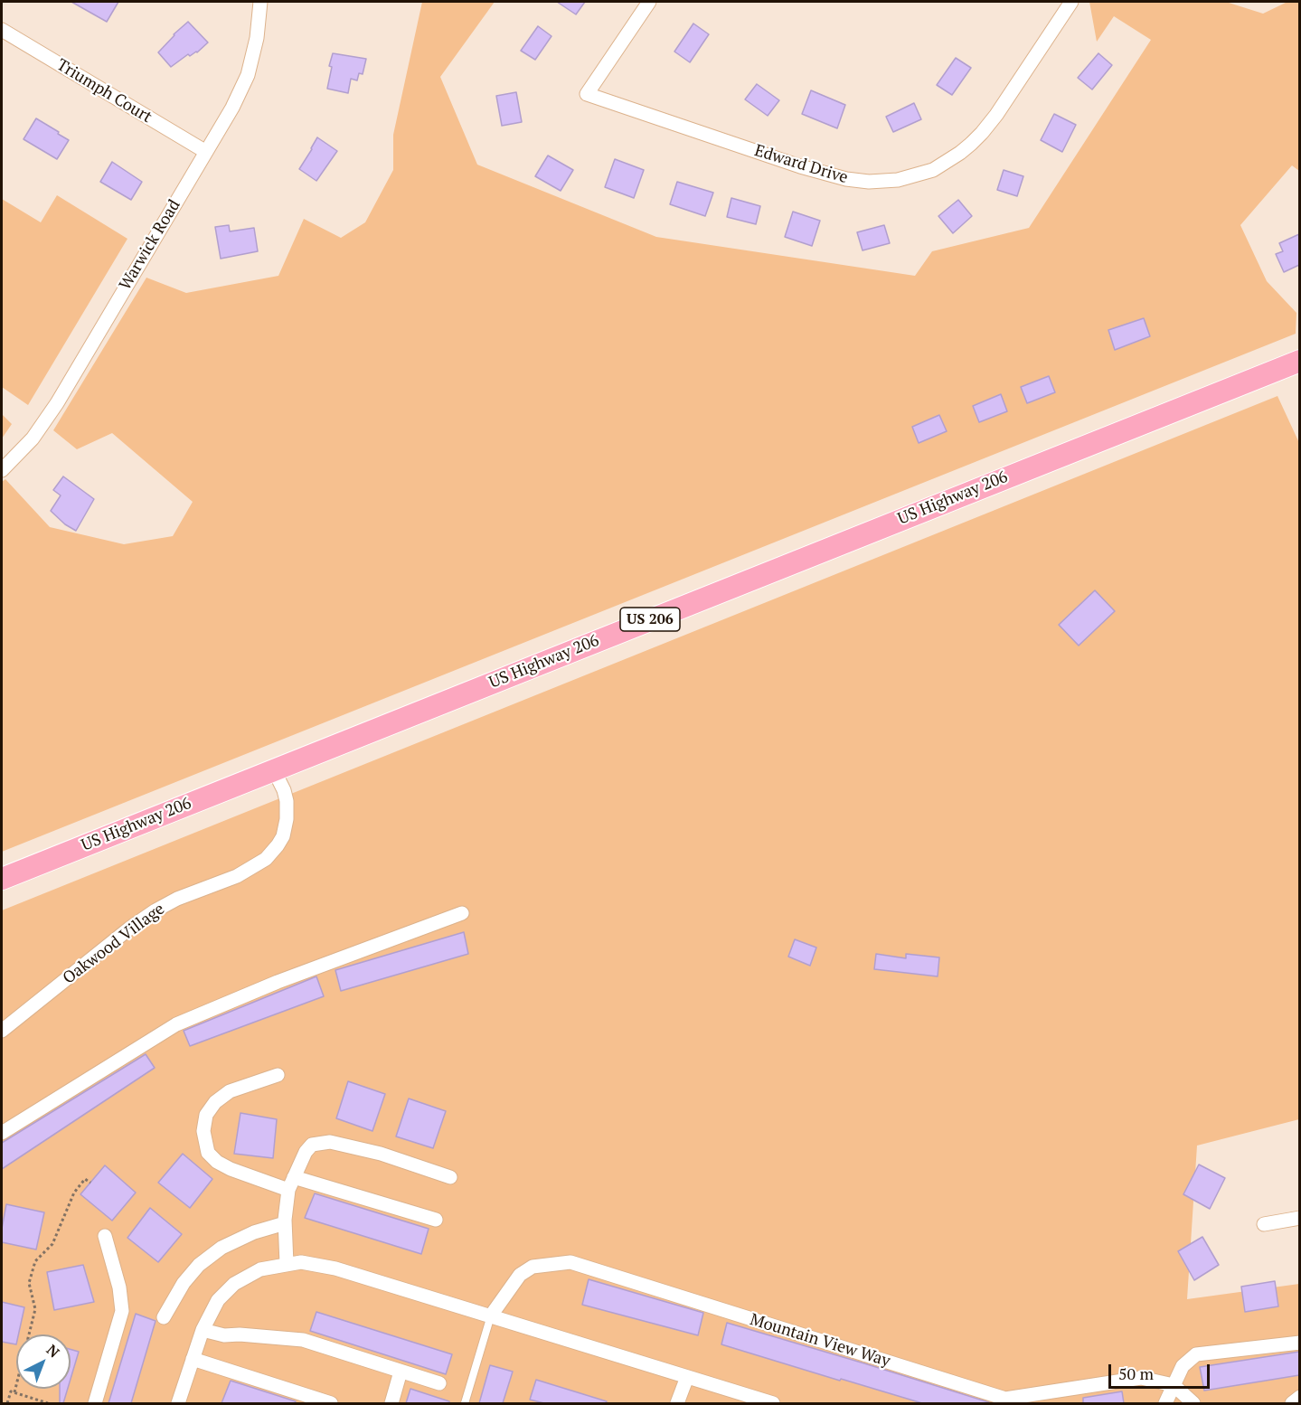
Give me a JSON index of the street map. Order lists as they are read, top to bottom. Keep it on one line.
{"streets":{"highway":["US Highway 206","US 206"],"street":["Triumph Court","Edward Drive","Warwick Road","Oakwood Village","Mountain View Way"]},"crossings":[["Triumph Court","Warwick Road"],["US Highway 206","Oakwood Village"]],"scale_bar":"50 m","north":"top right"}
